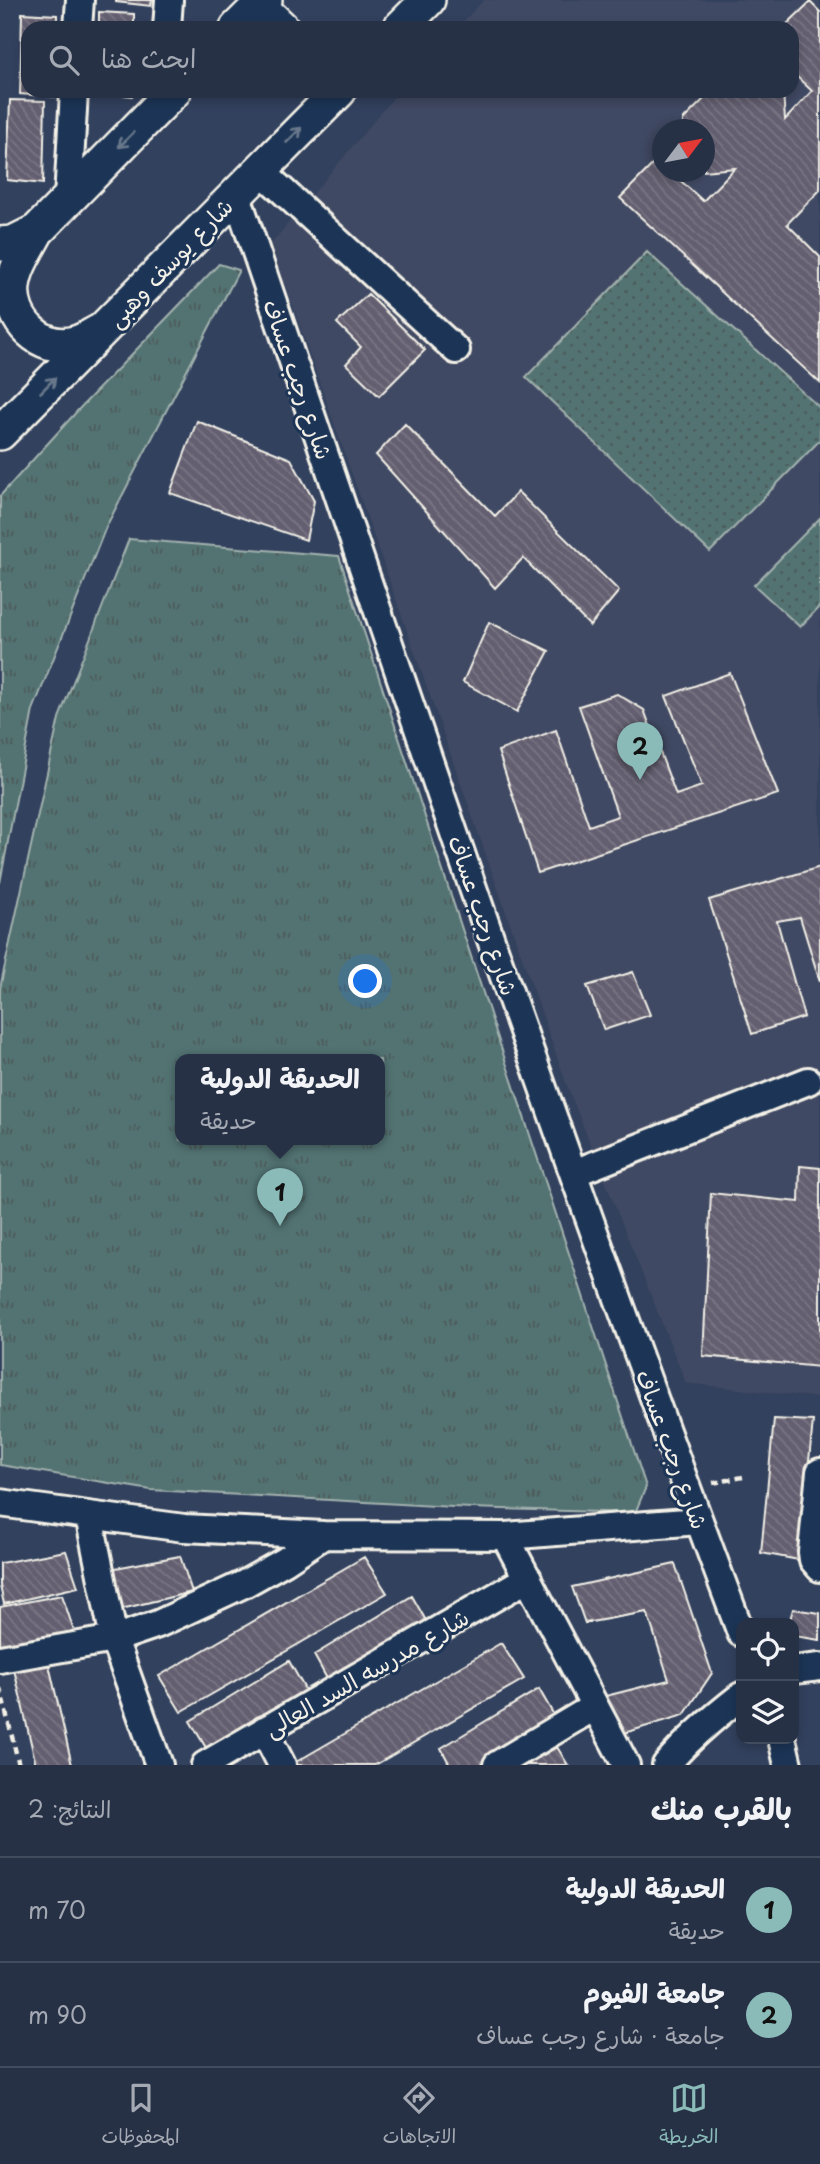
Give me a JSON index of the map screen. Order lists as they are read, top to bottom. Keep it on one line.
{"streets":{"main road":["شارع يوسف وهبى"],"street":["شارع رجب عساف","شارع مدرسه السد العالى"]},"crossings":[["شارع يوسف وهبى","شارع رجب عساف"]],"one_way":["شارع يوسف وهبى"],"north":"top right","page":{"search":"ابحث هنا","pins":["2","1"],"popup":["الحديقة الدولية","حديقة"],"heading":["بالقرب منك","النتائج: 2"],"list":[{"mark":"1","name":"الحديقة الدولية","note":"حديقة","value":"70 m"},{"mark":"2","name":"جامعة الفيوم","note":"جامعة · شارع رجب عساف","value":"90 m"}],"nav":["الخريطة","الاتجاهات","المحفوظات"]}}
